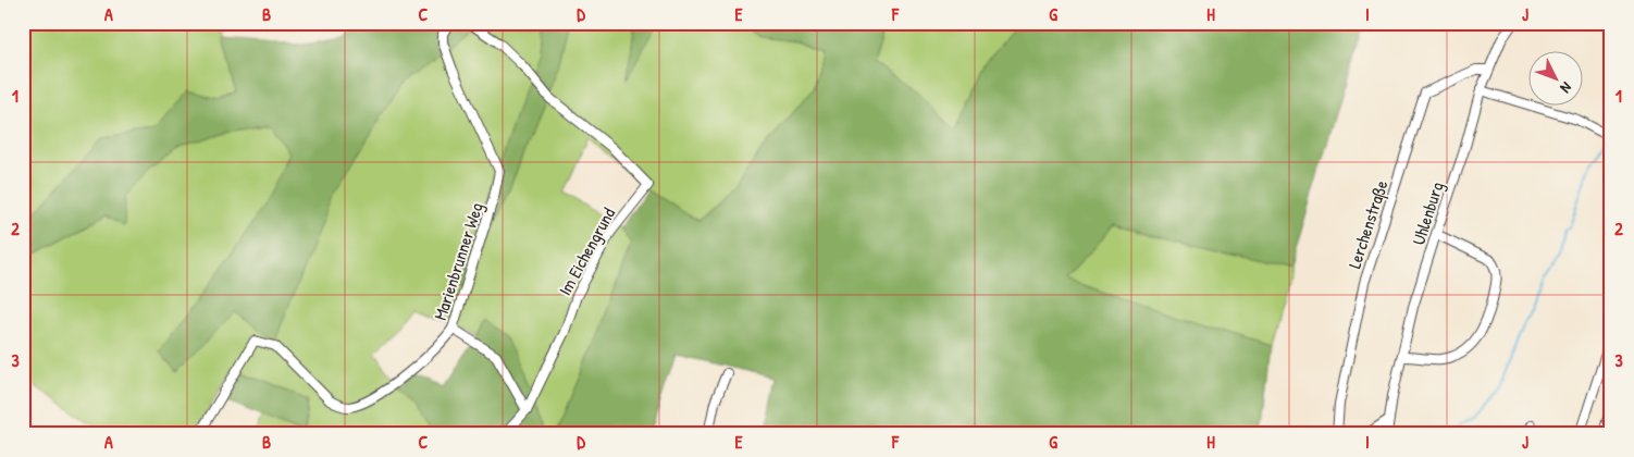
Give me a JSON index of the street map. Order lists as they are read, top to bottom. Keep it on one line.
{"streets":{"street":["Uhlenburg","Lerchenstraße","Im Eichengrund","Marienbrunner Weg"]},"crossings":[["Uhlenburg","Lerchenstraße"]],"north":"bottom right","grid":{"columns":["A","B","C","D","E","F","G","H","I","J"],"rows":["1","2","3"]}}
